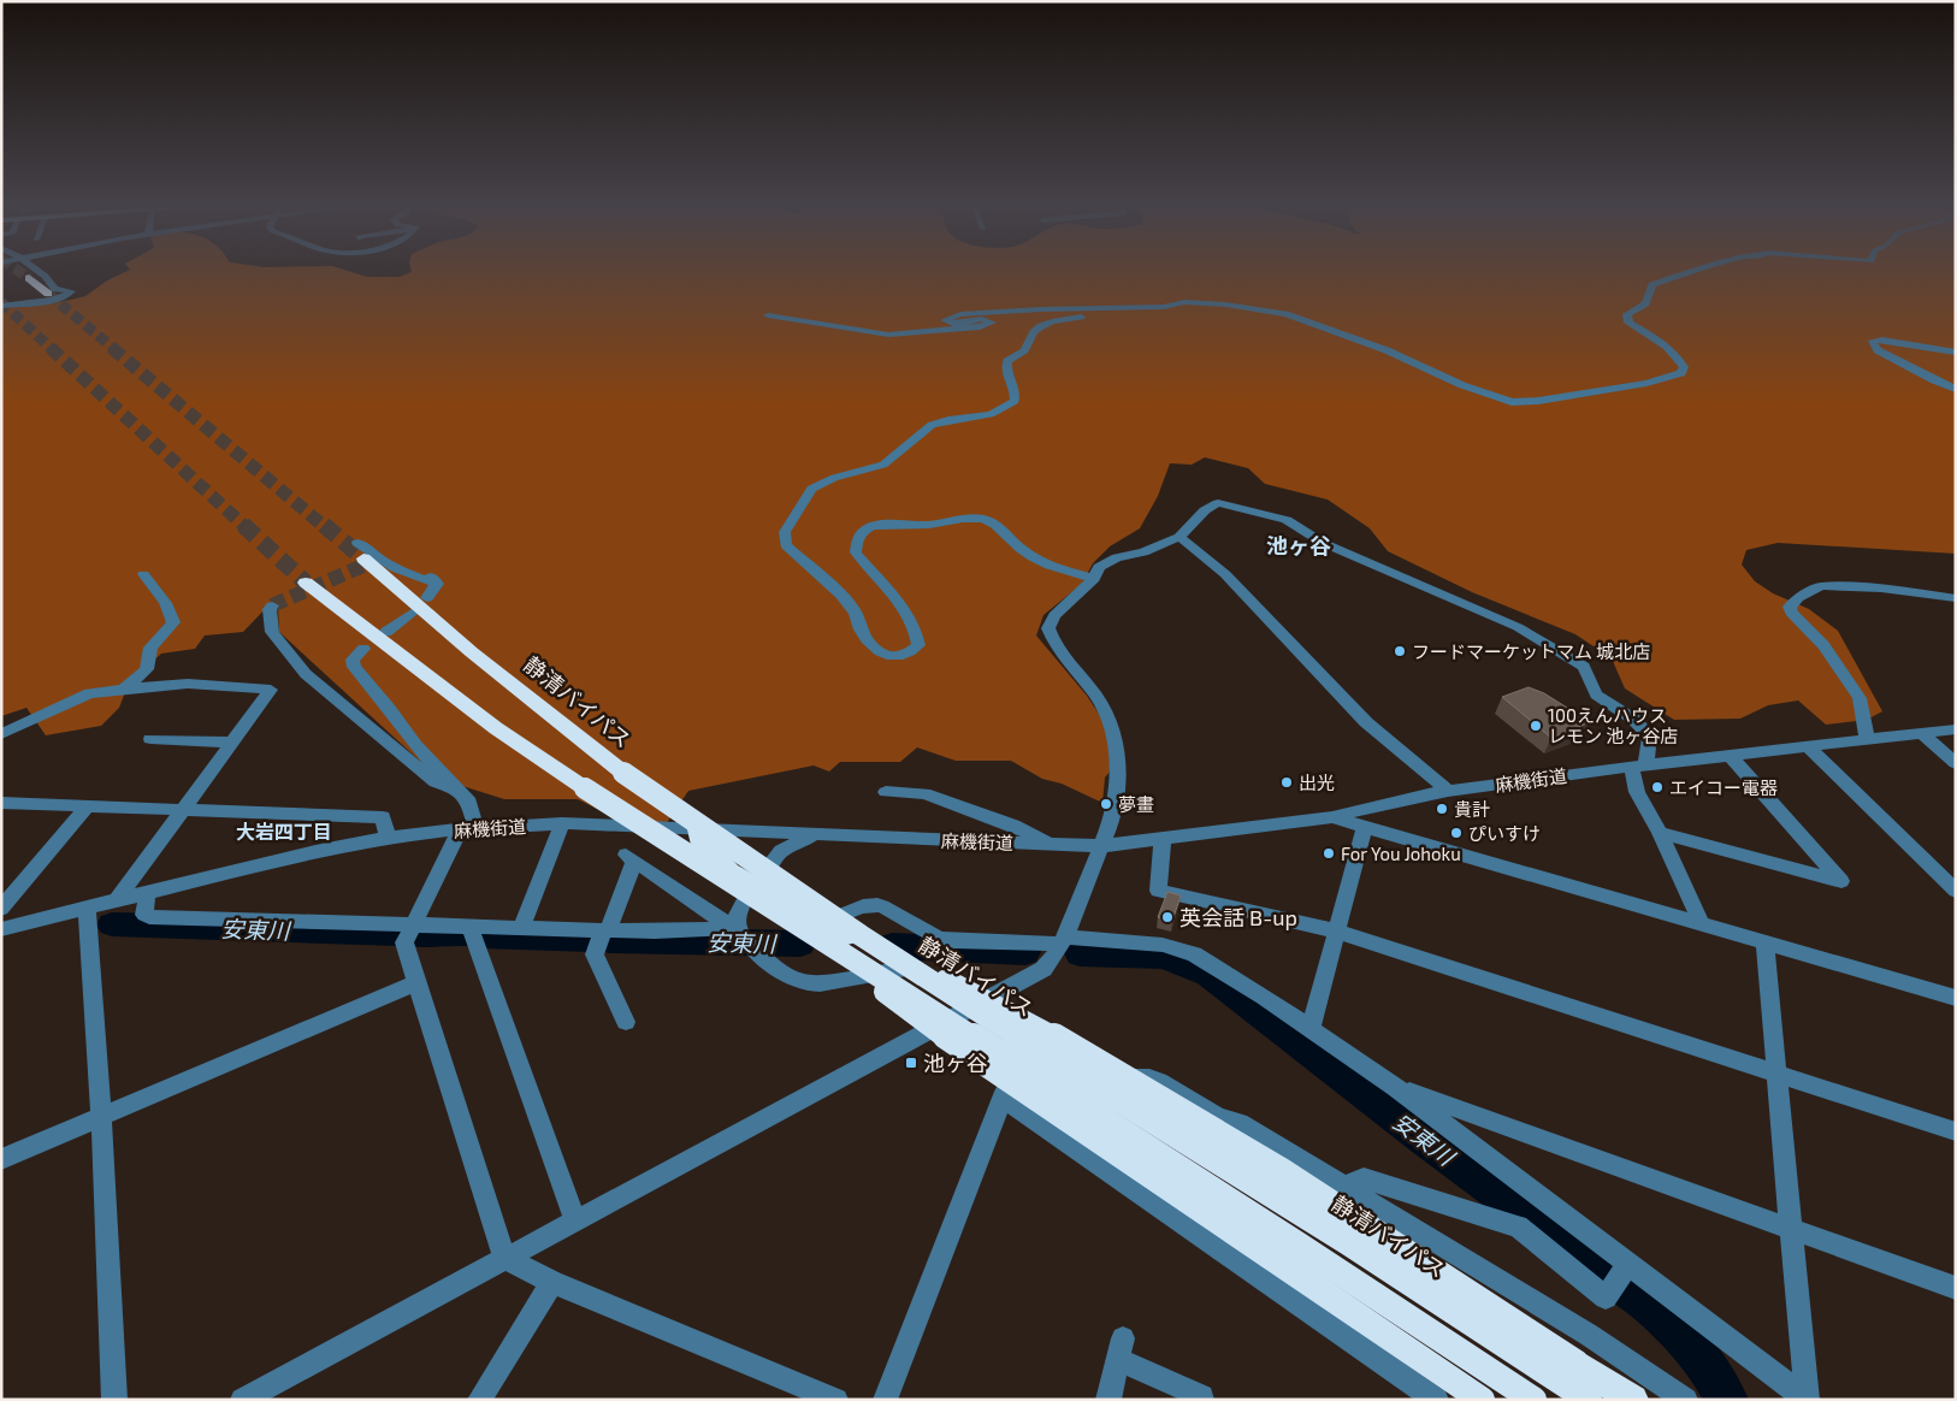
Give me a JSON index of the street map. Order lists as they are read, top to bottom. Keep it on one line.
{"streets":{"highway":["静清バイパス"],"street":["麻機街道"]},"districts":["池ヶ谷","大岩四丁目"],"water":["安東川"],"places":{"other":["フードマーケットマム 城北店","100えんハウス レモン 池ヶ谷店","出光","エイコー電器","夢畫","貴計","ぴいすけ","For You Johoku","英会話 B-up"],"transit":["池ヶ谷"]}}
